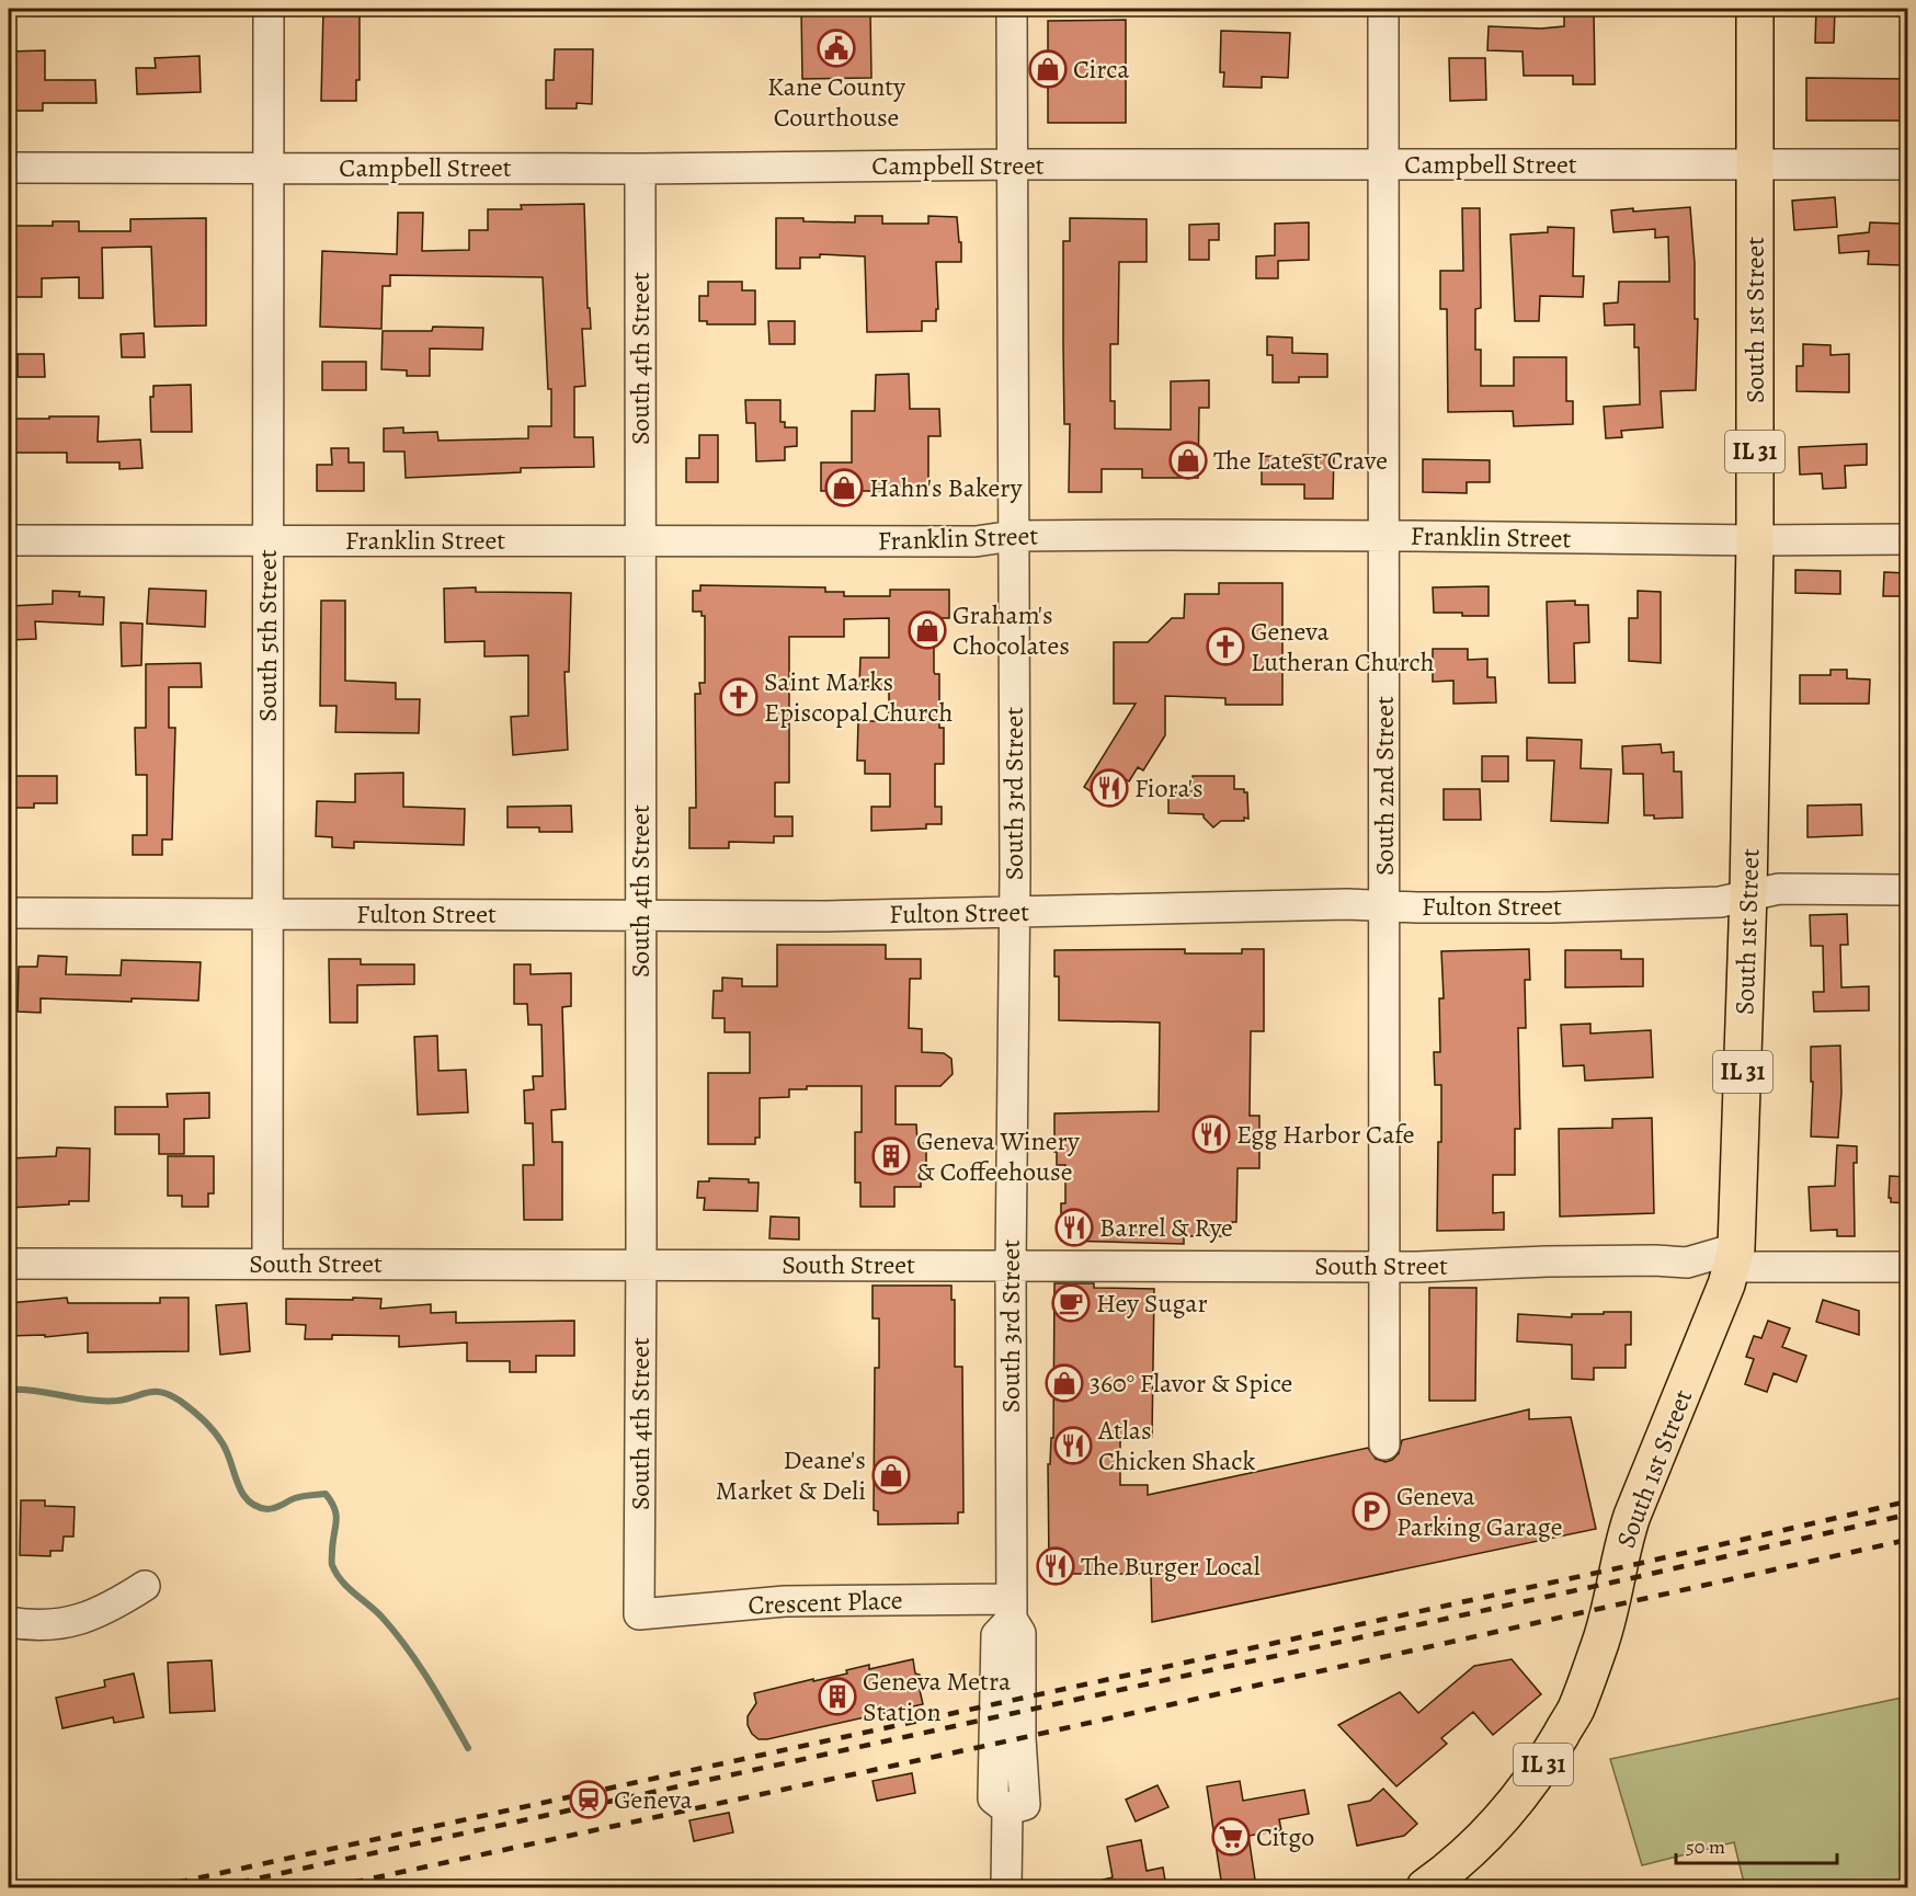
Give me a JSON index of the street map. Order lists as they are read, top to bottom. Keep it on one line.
{"streets":{"main road":["South 1st Street","IL 31"],"street":["Campbell Street","South 4th Street","Franklin Street","South 5th Street","South 2nd Street","South 3rd Street","Fulton Street","South Street","Crescent Place"]},"crossings":[["Campbell Street","South 1st Street"],["Campbell Street","South 4th Street"],["Campbell Street","South 5th Street"],["Campbell Street","South 2nd Street"],["Campbell Street","South 3rd Street"],["South 1st Street","Franklin Street"],["South 1st Street","Fulton Street"],["South 1st Street","South Street"],["South 4th Street","Franklin Street"],["South 4th Street","Fulton Street"],["South 4th Street","South Street"],["South 4th Street","Crescent Place"],["Franklin Street","South 5th Street"],["Franklin Street","South 2nd Street"],["Franklin Street","South 3rd Street"],["South 5th Street","Fulton Street"],["South 5th Street","South Street"],["South 2nd Street","Fulton Street"],["South 2nd Street","South Street"],["South 3rd Street","Fulton Street"],["South 3rd Street","South Street"],["South 3rd Street","Crescent Place"]],"places":{"public building":["Kane County Courthouse"],"shop":["Circa","The Latest Crave","Hahn's Bakery","Graham's Chocolates","360° Flavor & Spice","Deane's Market & Deli"],"church":["Geneva Lutheran Church","Saint Marks Episcopal Church"],"restaurant":["Fiora's","Egg Harbor Cafe","Barrel & Rye","Atlas Chicken Shack","The Burger Local"],"building":["Geneva Winery & Coffeehouse","Geneva Metra Station"],"cafe":["Hey Sugar"],"parking":["Geneva Parking Garage"],"station":["Geneva"],"supermarket":["Citgo"]},"scale_bar":"50 m"}
